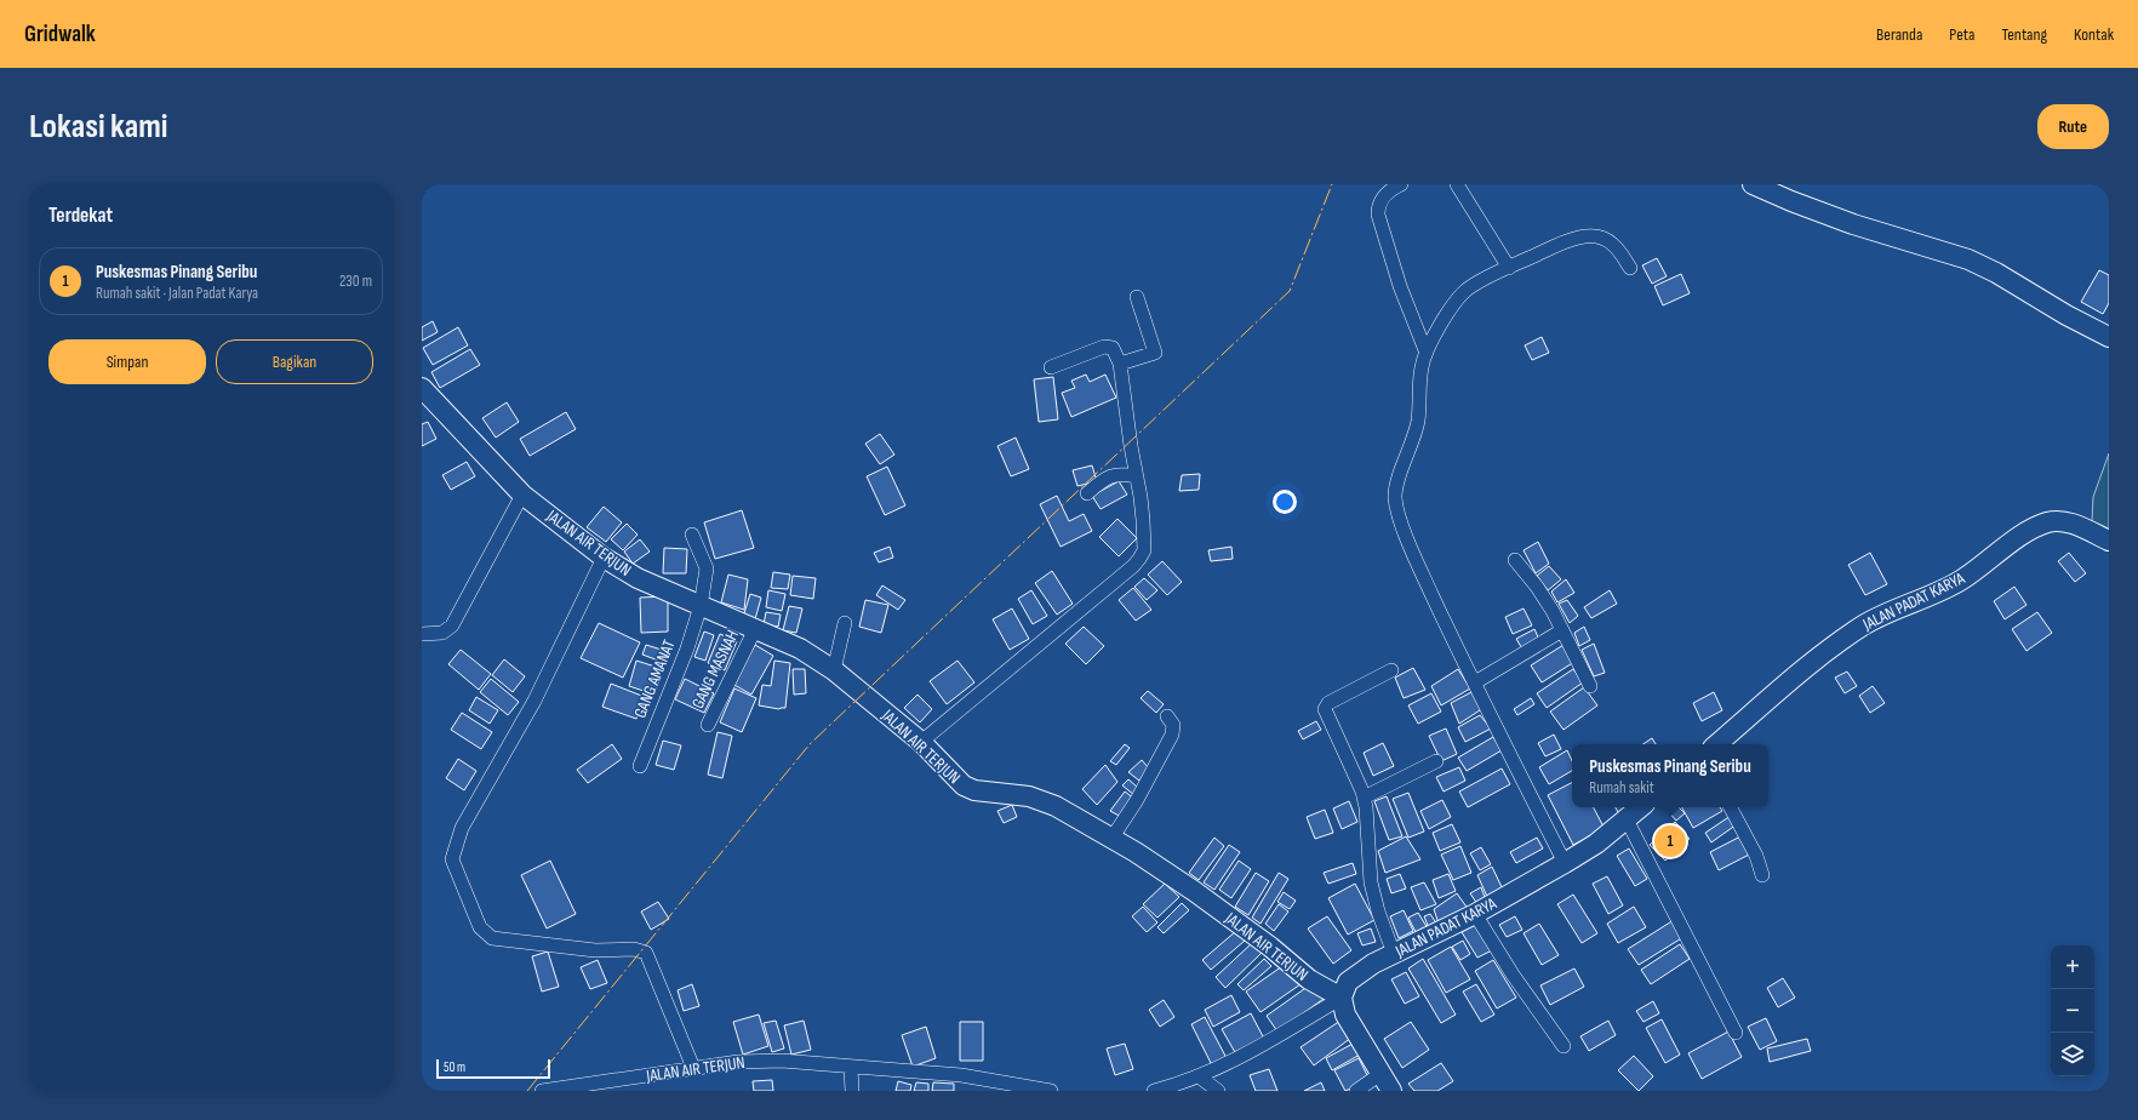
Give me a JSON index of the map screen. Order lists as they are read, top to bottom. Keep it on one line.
{"streets":{"main road":["JALAN AIR TERJUN","JALAN PADAT KARYA"],"street":["GANG MASNAH","GANG AMANAT"]},"crossings":[["JALAN AIR TERJUN","JALAN PADAT KARYA"],["JALAN AIR TERJUN","GANG MASNAH"],["JALAN AIR TERJUN","GANG AMANAT"]],"scale_bar":"50 m","page":{"header":"Gridwalk","nav":["Beranda","Peta","Tentang","Kontak"],"buttons":["Rute",["Simpan","Bagikan"]],"title":"Lokasi kami","heading":"Terdekat","list":[{"mark":"1","name":"Puskesmas Pinang Seribu","note":"Rumah sakit · Jalan Padat Karya","value":"230 m"}],"popup":["Puskesmas Pinang Seribu","Rumah sakit"],"pins":"1","map_buttons":["+","−"],"scale":"50 m"}}
